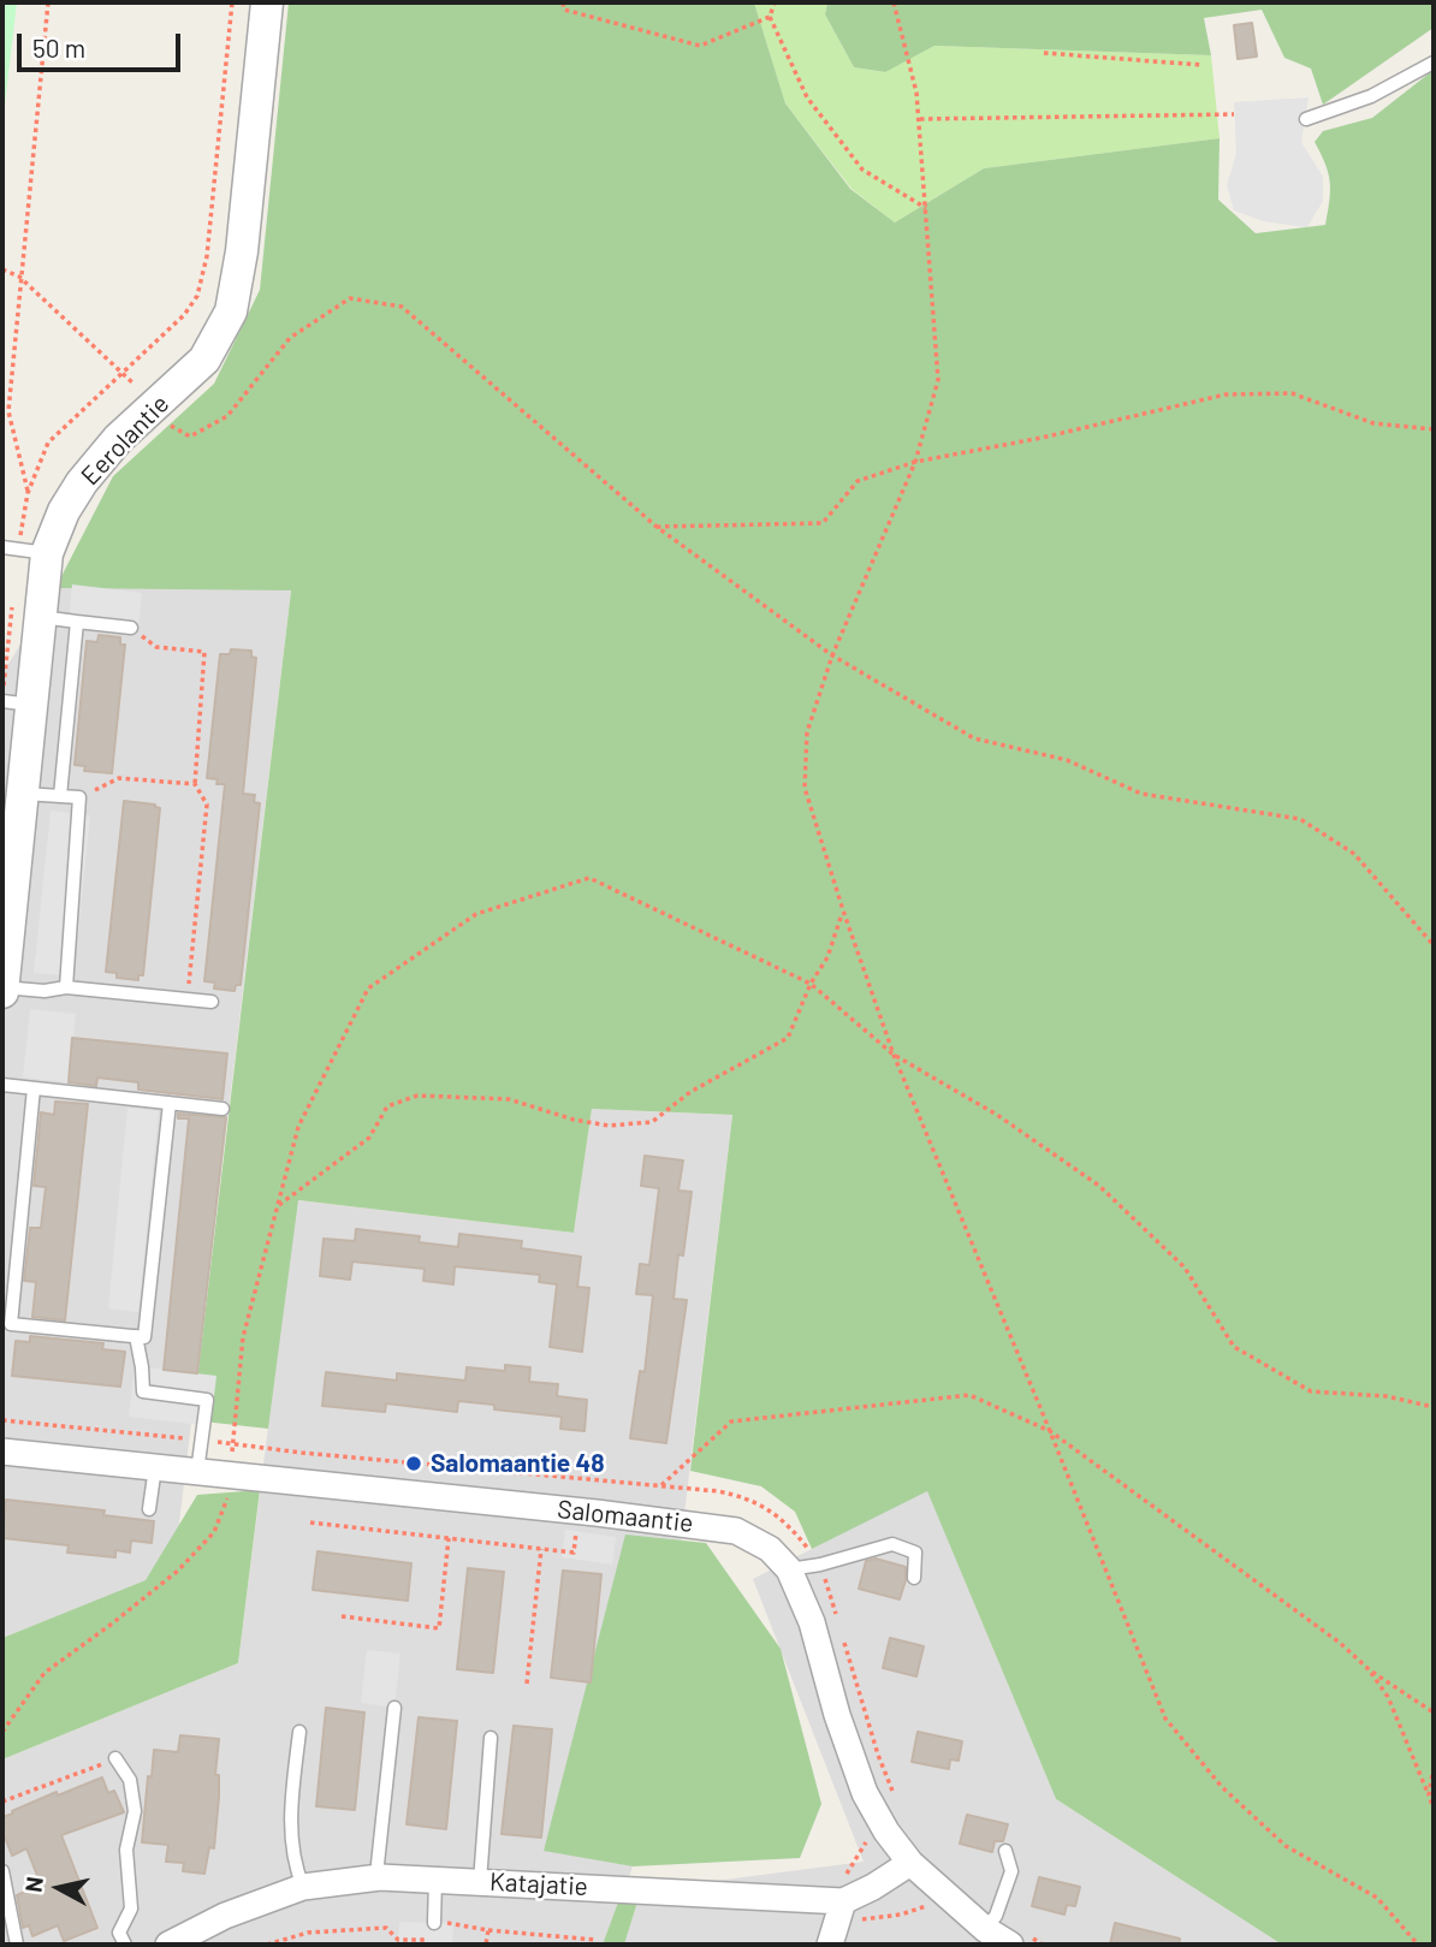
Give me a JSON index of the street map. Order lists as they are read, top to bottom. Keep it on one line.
{"streets":{"street":["Eerolantie","Salomaantie","Katajatie"]},"places":["Salomaantie 48"],"scale_bar":"50 m","north":"left"}
